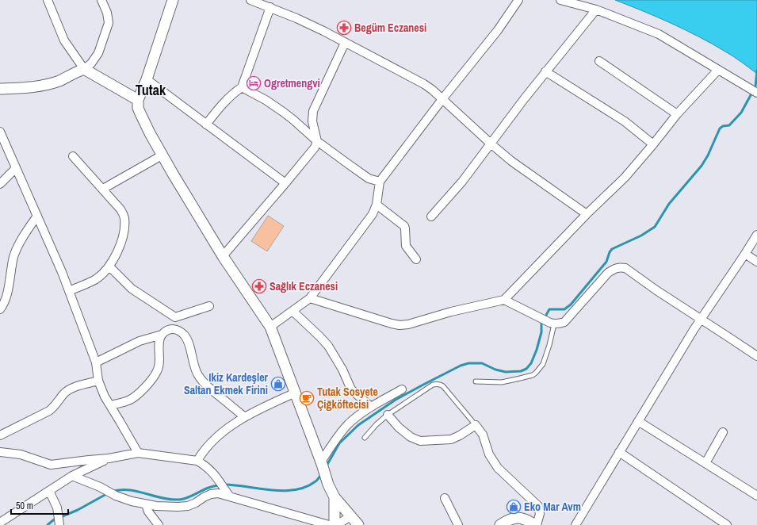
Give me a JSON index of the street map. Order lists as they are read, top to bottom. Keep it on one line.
{"districts":["Tutak"],"places":{"pharmacy":["Begüm Eczanesi","Sağlık Eczanesi"],"hotel":["Ogretmengvi"],"shop":["Ikiz Kardeşler Saltan Ekmek Firini","Eko Mar Avm"],"cafe":["Tutak Sosyete Çiğköftecisi"]},"scale_bar":"50 m"}
